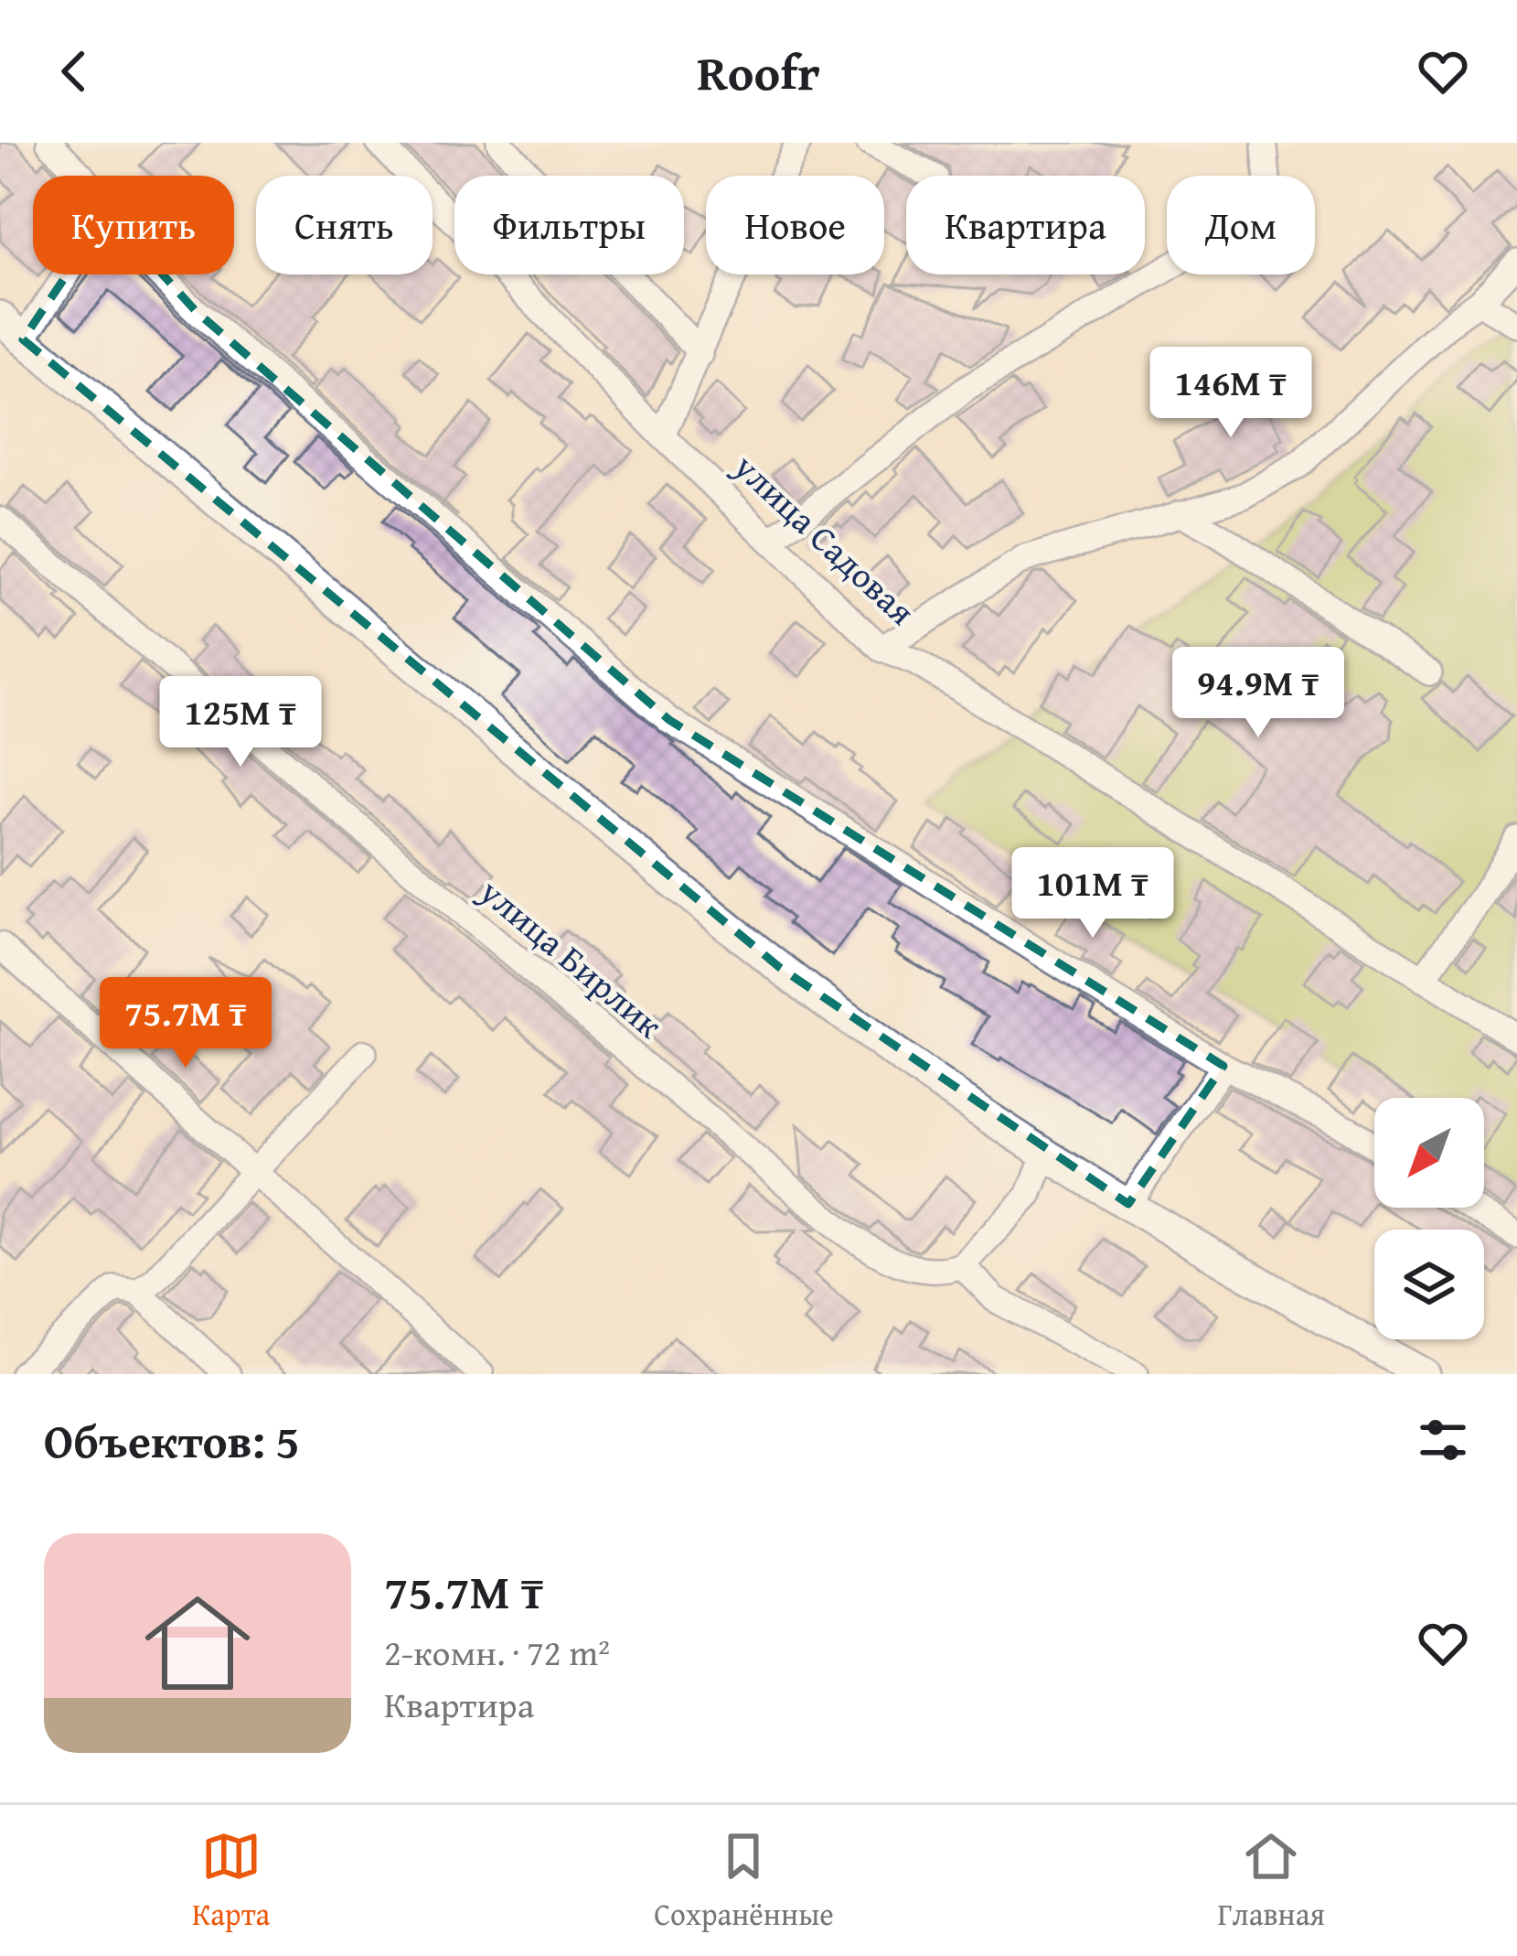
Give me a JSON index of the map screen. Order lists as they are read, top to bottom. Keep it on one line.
{"streets":{"street":["улица Садовая","улица Бирлик"]},"north":"bottom left","page":{"header":"Roofr","chip":["Купить","Снять","Фильтры","Новое","Квартира","Дом"],"price":["146M ₸","94.9M ₸","125M ₸","101M ₸","75.7M ₸"],"heading":"Объектов: 5","list":[{"name":"75.7M ₸","note":"2-комн. · 72 m² · Квартира"}],"tabs":["Карта","Сохранённые","Главная"]}}
